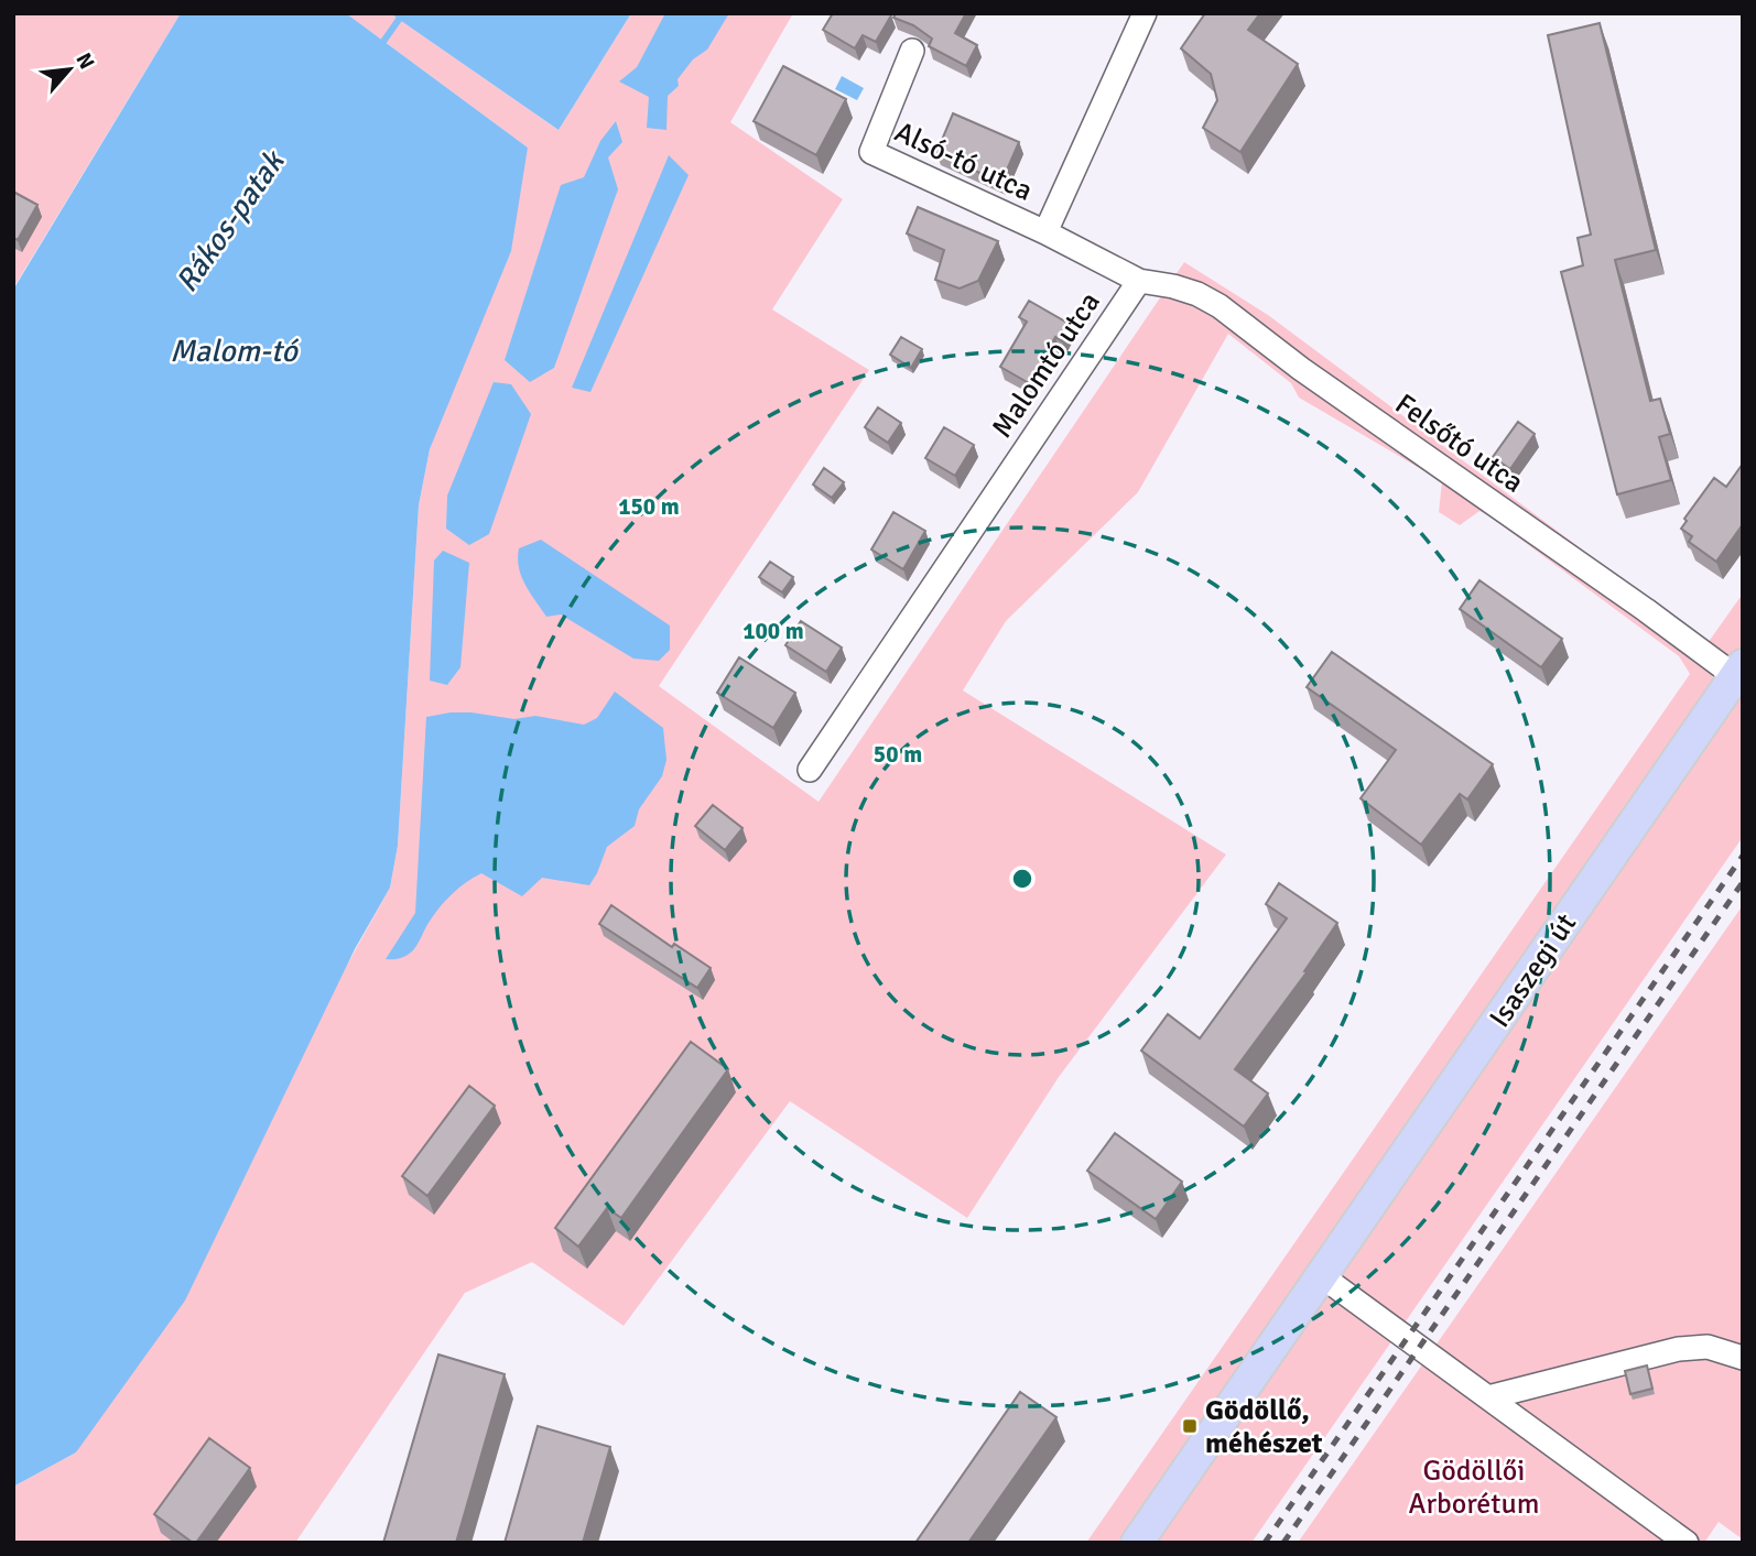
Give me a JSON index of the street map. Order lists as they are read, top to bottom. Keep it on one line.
{"streets":{"main road":["Isaszegi út"],"street":["Alsó-tó utca","Malomtó utca","Felsőtó utca"]},"crossings":[["Alsó-tó utca","Malomtó utca"],["Malomtó utca","Felsőtó utca"],["Felsőtó utca","Isaszegi út"]],"water":["Rákos-patak","Malom-tó"],"parks":["Gödöllői Arborétum"],"places":{"transit":["Gödöllő, méhészet"]},"north":"top right","rings":["150 m","100 m","50 m"]}
